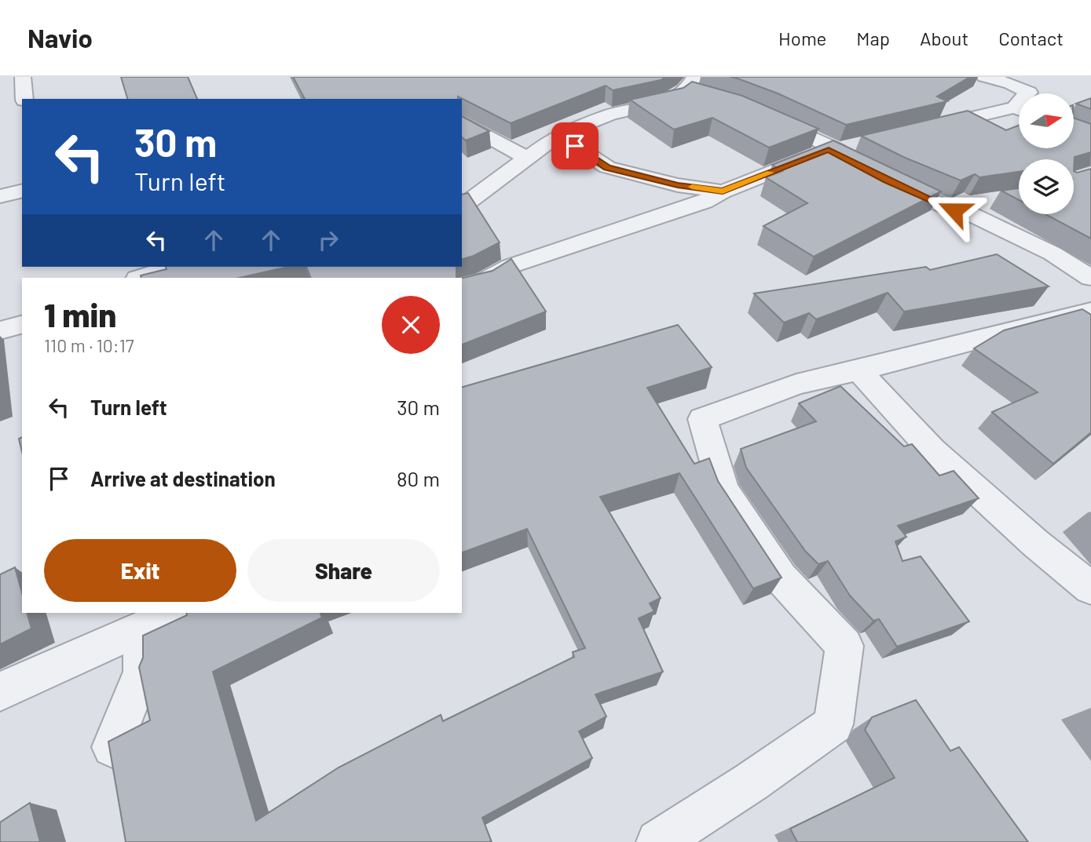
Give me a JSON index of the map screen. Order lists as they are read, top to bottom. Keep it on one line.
{"north":"right","page":{"header":"Navio","nav":["Home","Map","About","Contact"],"turn":["30 m","Turn left"],"heading":["1 min","110 m · 10:17"],"list":[{"name":"Turn left","value":"30 m"},{"name":"Arrive at destination","value":"80 m"}],"buttons":["Exit","Share"]}}
